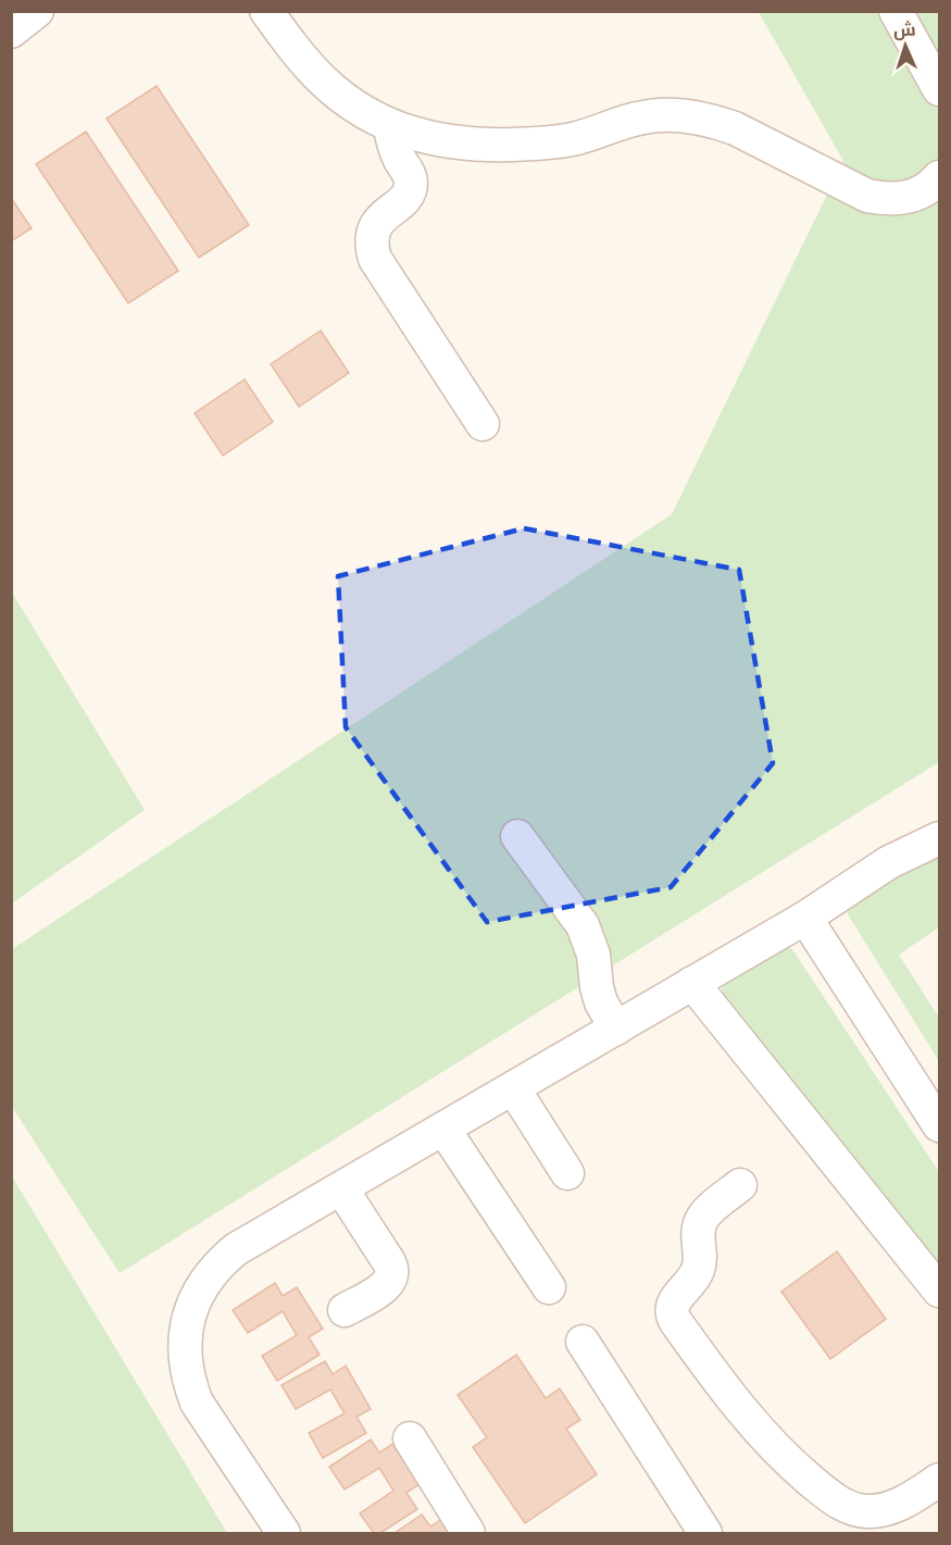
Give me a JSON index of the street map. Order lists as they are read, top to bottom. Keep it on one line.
{"north":"top"}
